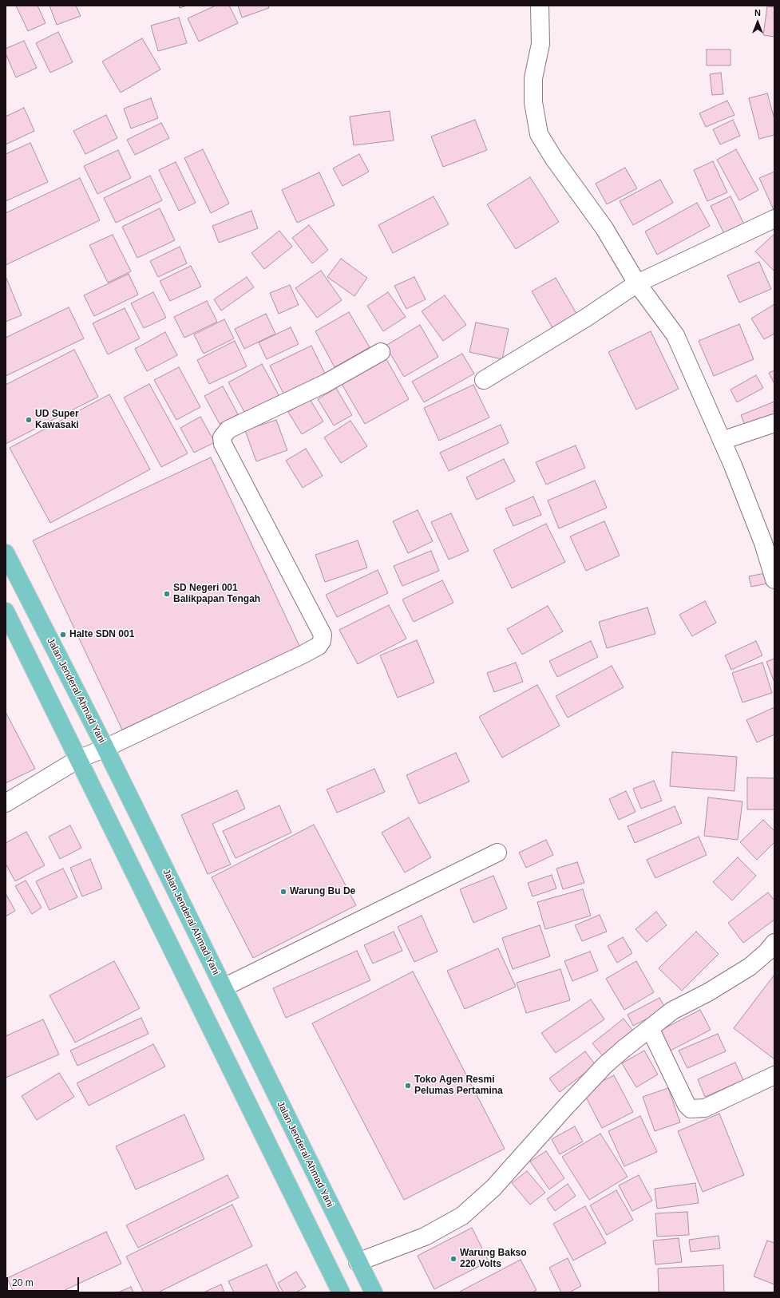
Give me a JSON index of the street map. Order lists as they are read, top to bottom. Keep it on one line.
{"streets":{"main road":["Jalan Jenderal Ahmad Yani"]},"places":["UD Super Kawasaki","SD Negeri 001 Balikpapan Tengah","Halte SDN 001","Warung Bu De","Toko Agen Resmi Pelumas Pertamina","Warung Bakso 220 Volts"],"scale_bar":"20 m","north":"top"}
